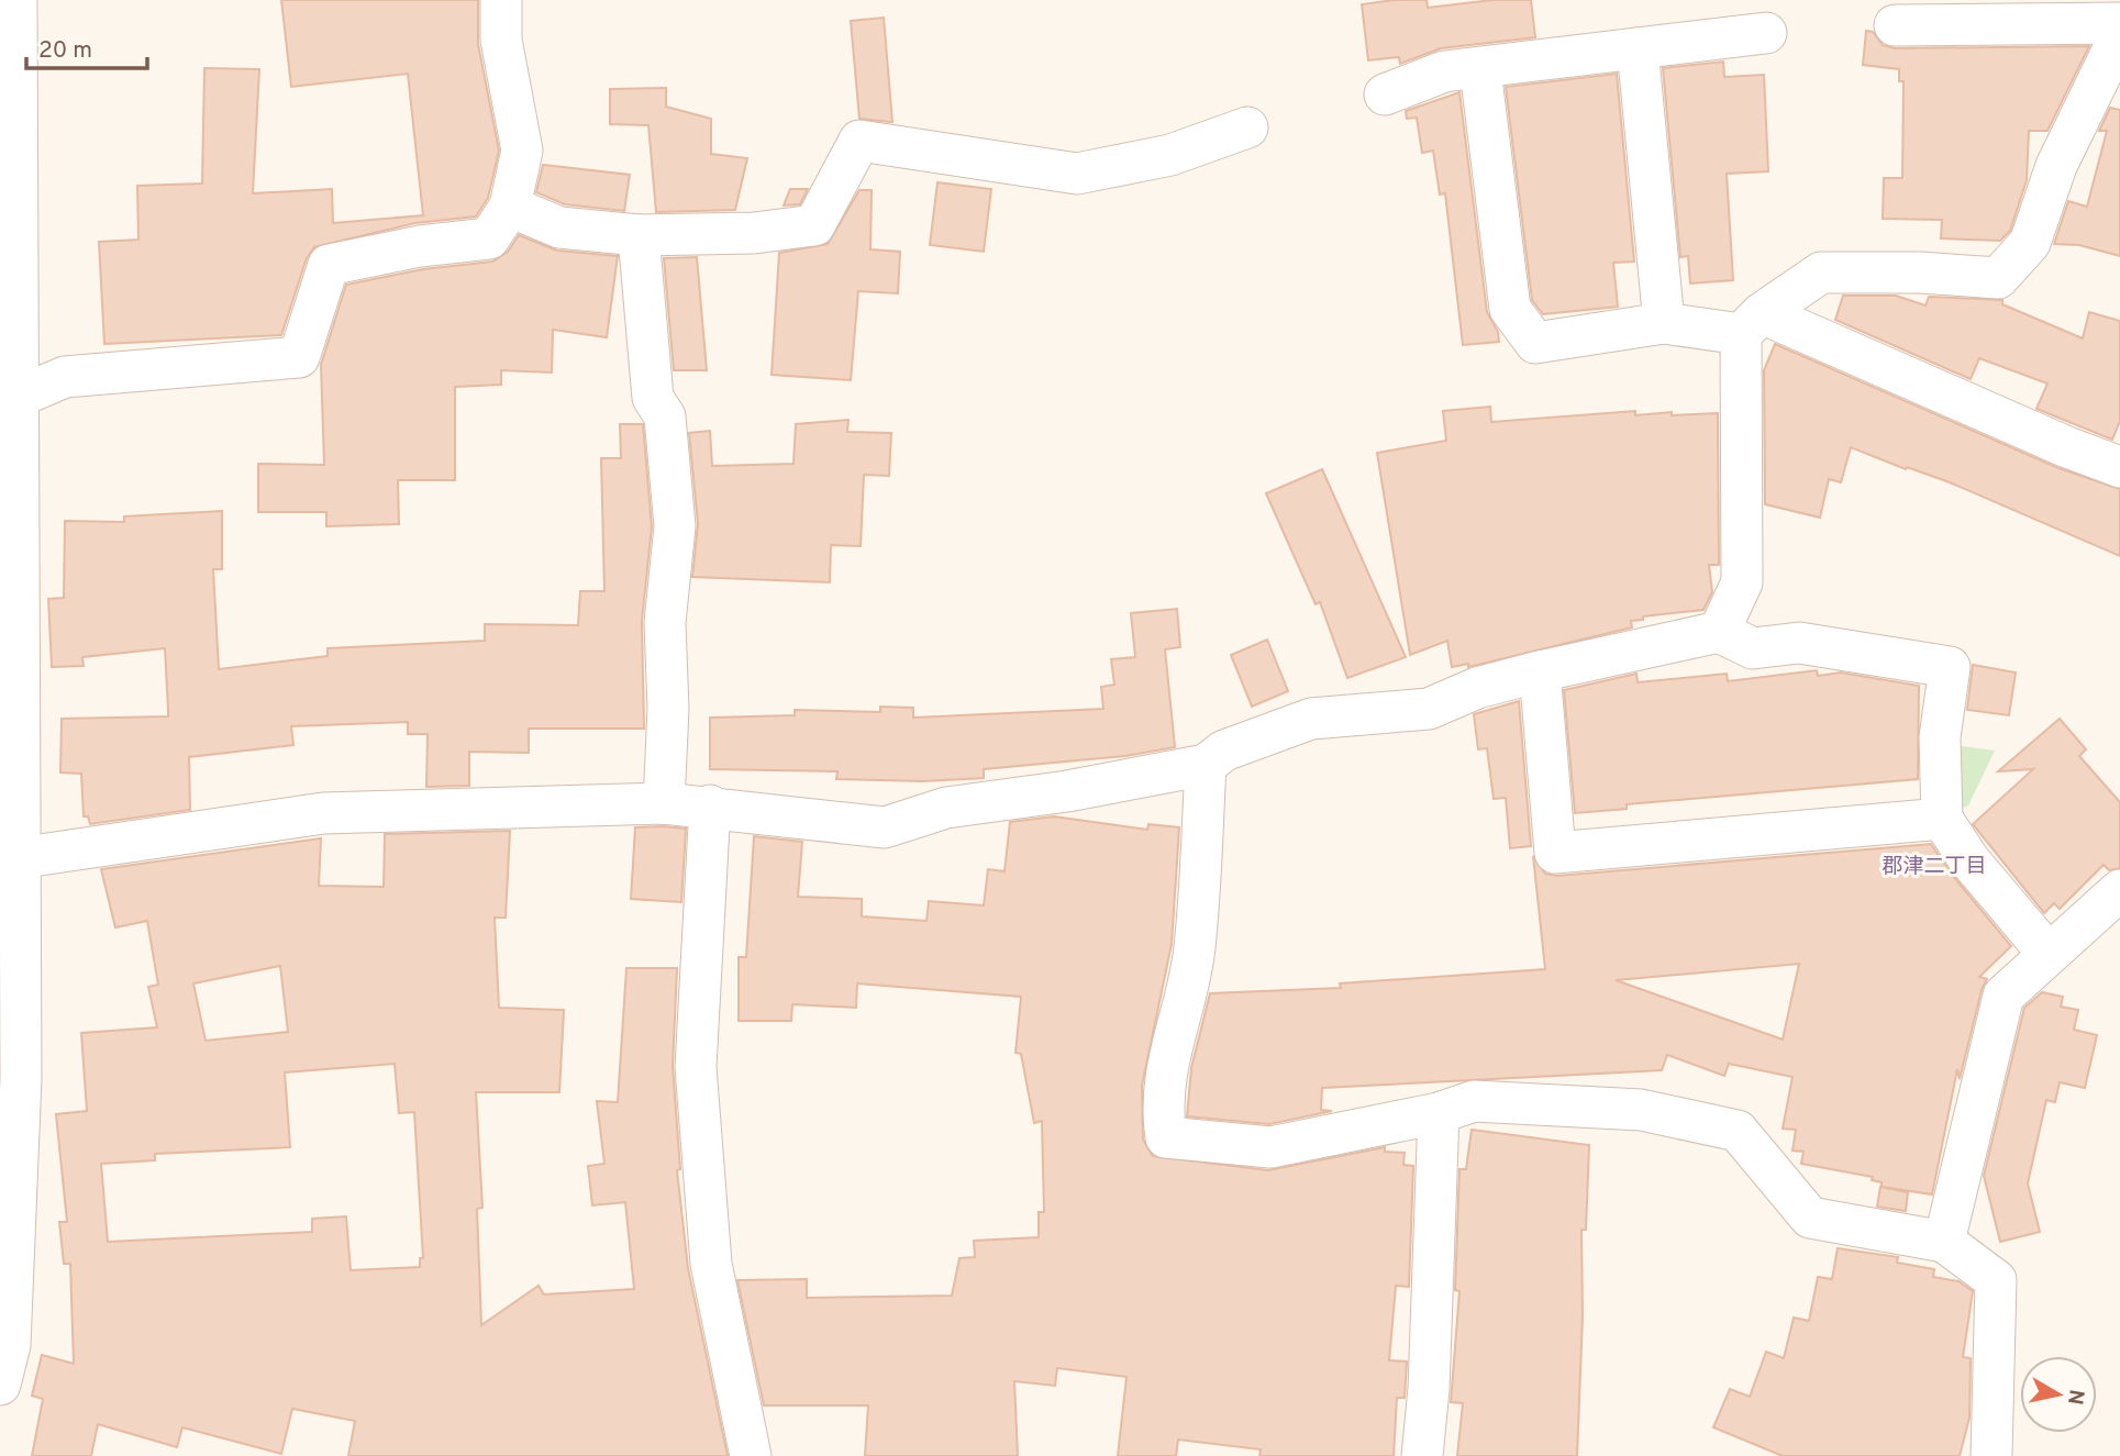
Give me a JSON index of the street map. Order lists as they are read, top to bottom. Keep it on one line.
{"districts":["郡津二丁目"],"scale_bar":"20 m","north":"right"}
